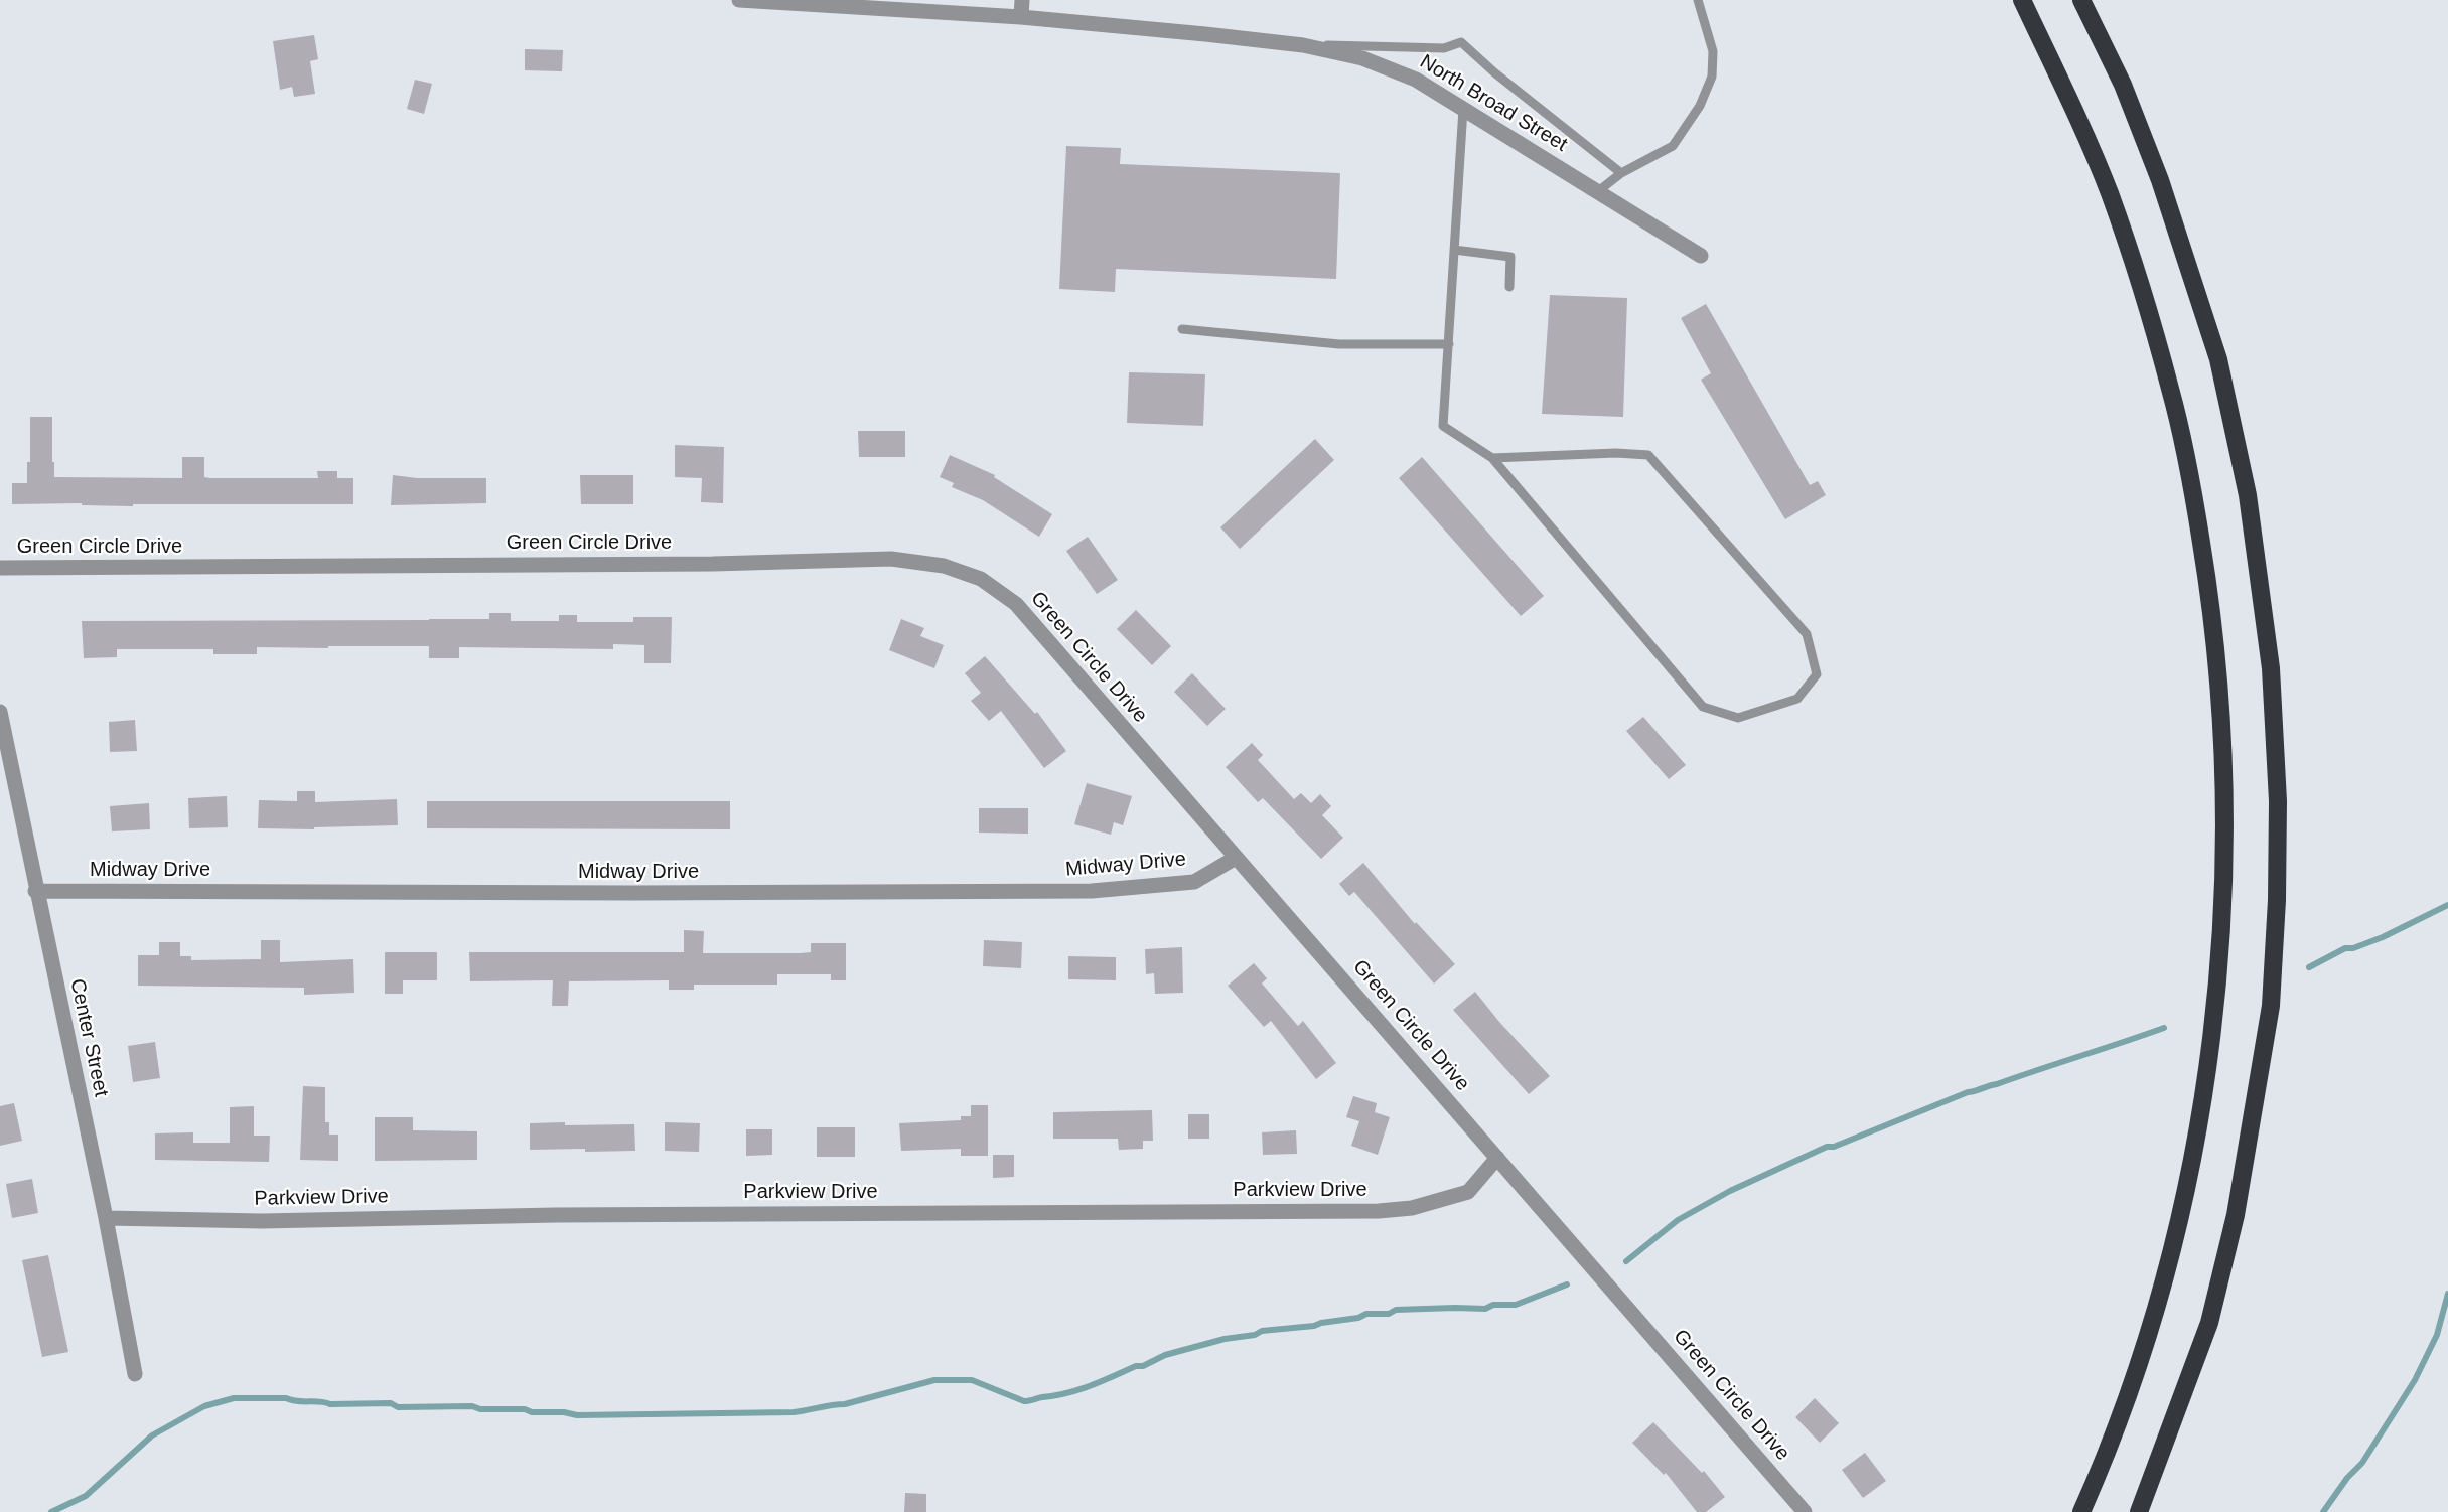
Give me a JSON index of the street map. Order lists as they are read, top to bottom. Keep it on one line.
{"streets":{"street":["North Broad Street","Green Circle Drive","Midway Drive","Center Street","Parkview Drive"]},"crossings":[["Green Circle Drive","Midway Drive"],["Green Circle Drive","Parkview Drive"],["Midway Drive","Center Street"],["Center Street","Parkview Drive"]]}
